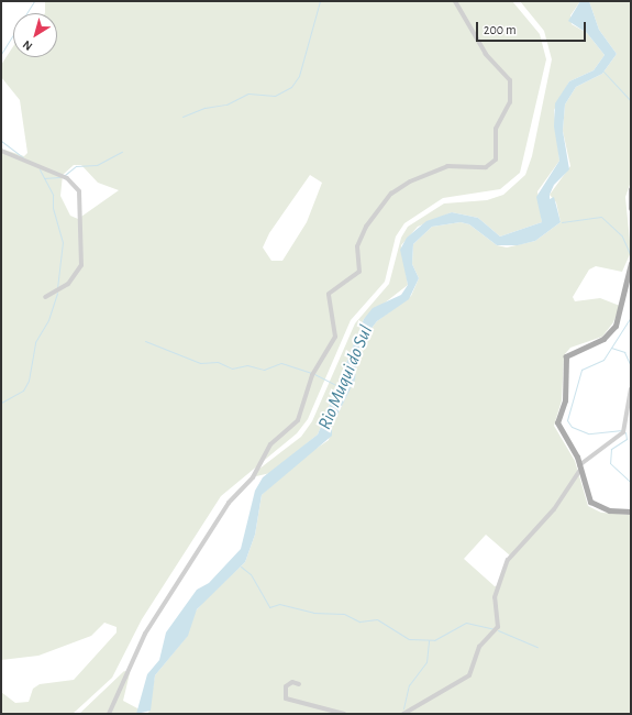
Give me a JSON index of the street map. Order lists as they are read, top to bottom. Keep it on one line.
{"water":["Rio Muqui do Sul"],"scale_bar":"200 m","north":"bottom left"}
